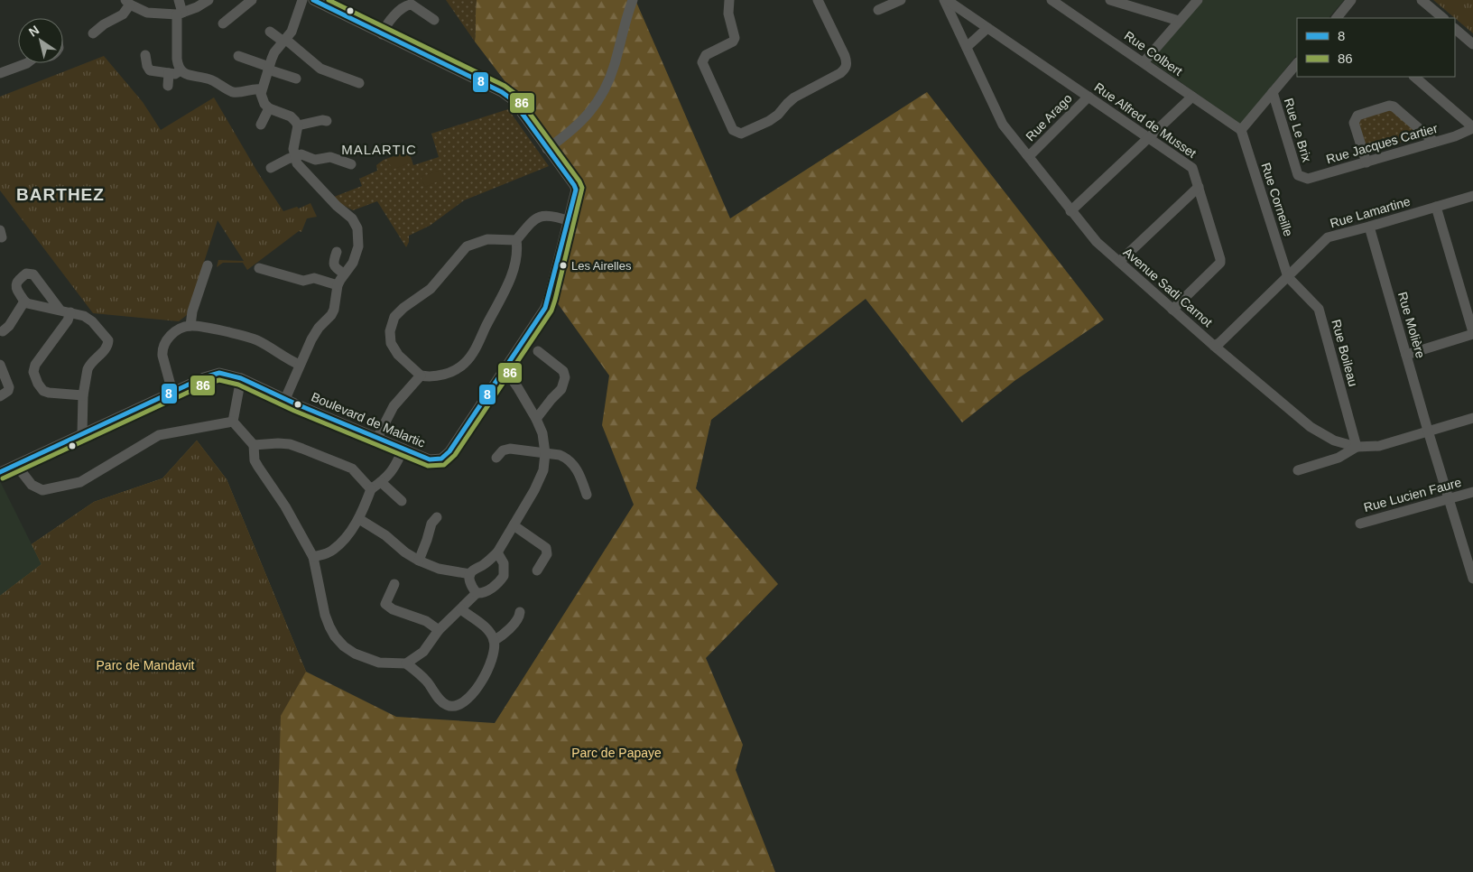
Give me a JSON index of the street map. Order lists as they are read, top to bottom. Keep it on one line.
{"streets":{"street":["Rue Colbert","Rue Arago","Rue Alfred de Musset","Rue Le Brix","Rue Jacques Cartier","Rue Corneille","Rue Lamartine","Avenue Sadi Carnot","Rue Molière","Rue Boileau","Boulevard de Malartic","Rue Lucien Faure"]},"crossings":[["Rue Colbert","Rue Corneille"],["Rue Arago","Rue Alfred de Musset"],["Rue Arago","Avenue Sadi Carnot"],["Rue Alfred de Musset","Avenue Sadi Carnot"],["Rue Le Brix","Rue Jacques Cartier"],["Rue Corneille","Rue Lamartine"],["Rue Corneille","Rue Boileau"],["Rue Lamartine","Avenue Sadi Carnot"],["Rue Lamartine","Rue Molière"],["Rue Lamartine","Rue Boileau"],["Avenue Sadi Carnot","Rue Molière"],["Avenue Sadi Carnot","Rue Boileau"],["Rue Molière","Rue Lucien Faure"]],"districts":["MALARTIC","BARTHEZ"],"parks":["Parc de Mandavit","Parc de Papaye"],"places":["Les Airelles"],"lines":["transit line 8","transit line 86"],"legend":["8","86"],"north":"top left"}
